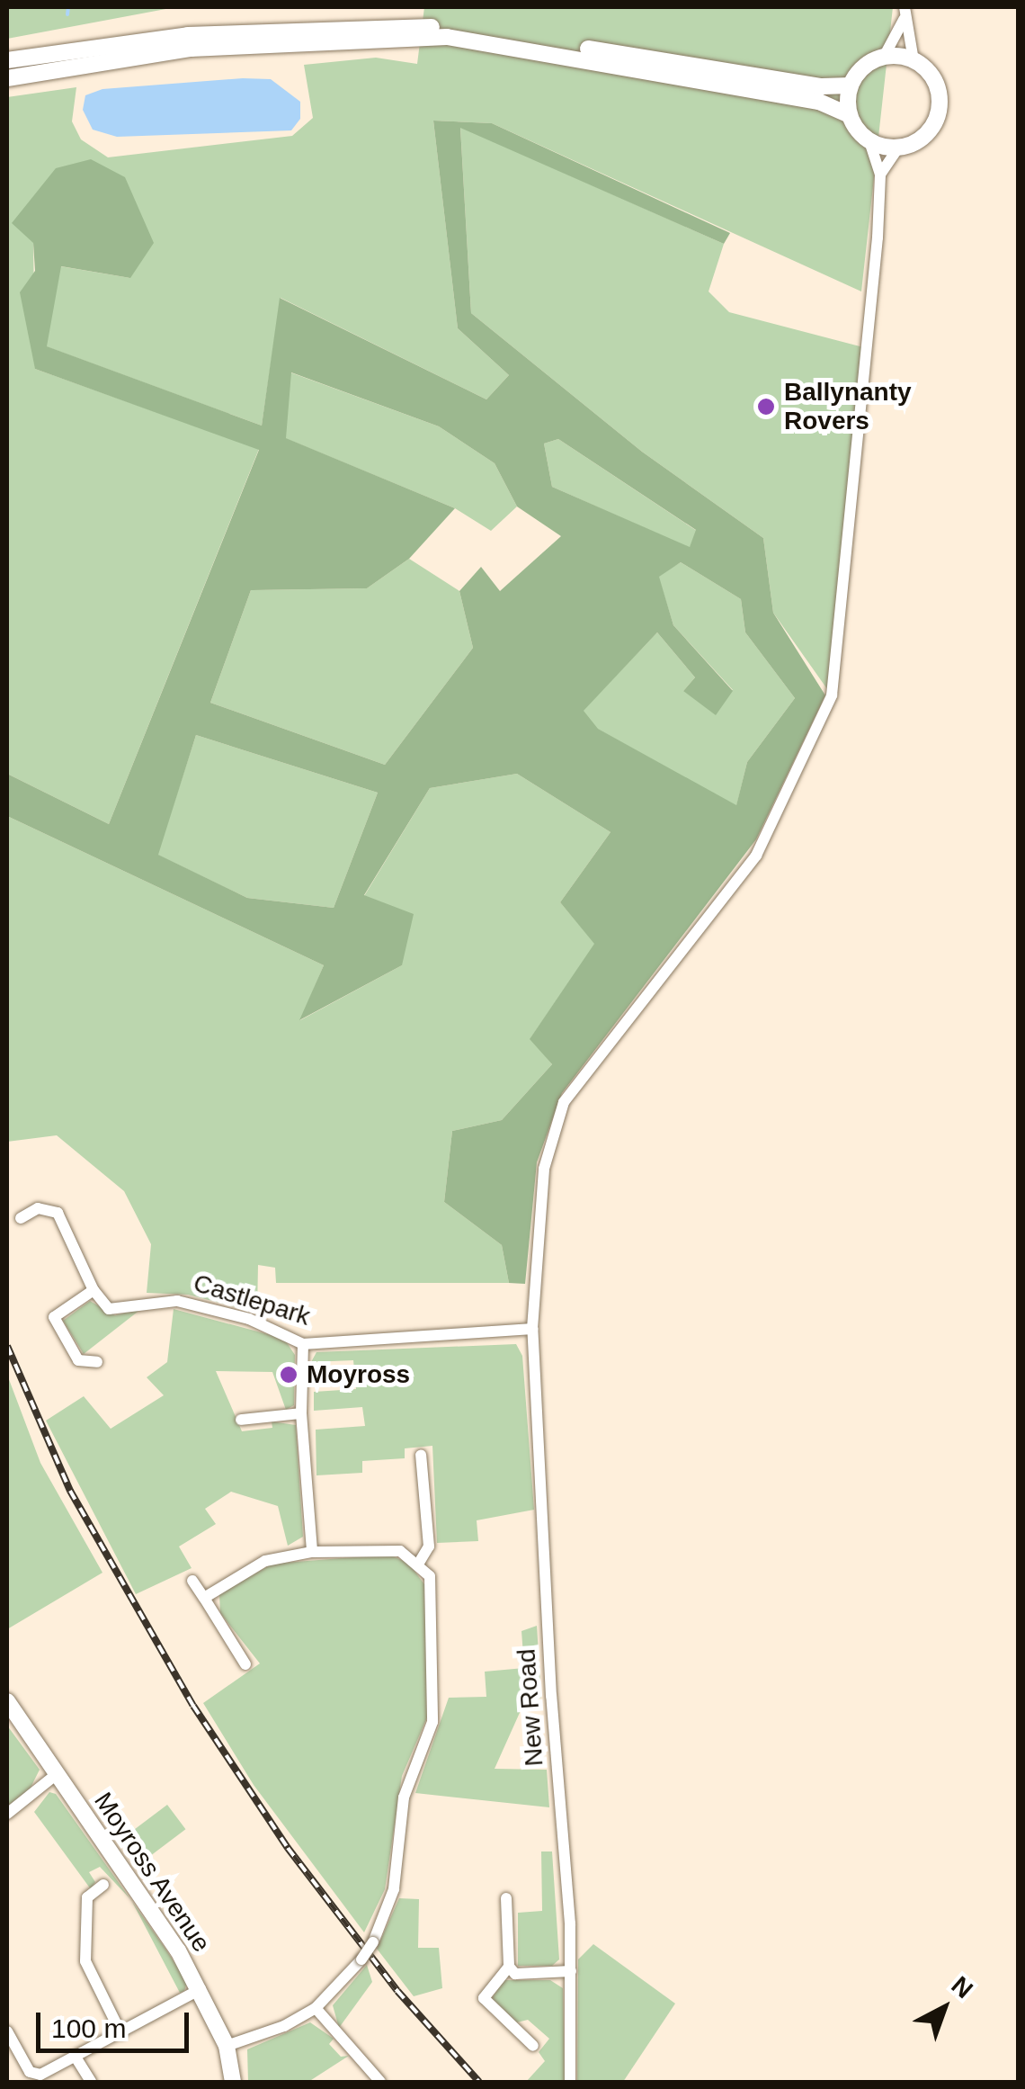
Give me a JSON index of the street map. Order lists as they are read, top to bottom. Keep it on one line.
{"streets":{"street":["Castlepark","New Road","Moyross Avenue"]},"crossings":[["Castlepark","New Road"]],"places":["Ballynanty Rovers","Moyross"],"scale_bar":"100 m","north":"top right"}
